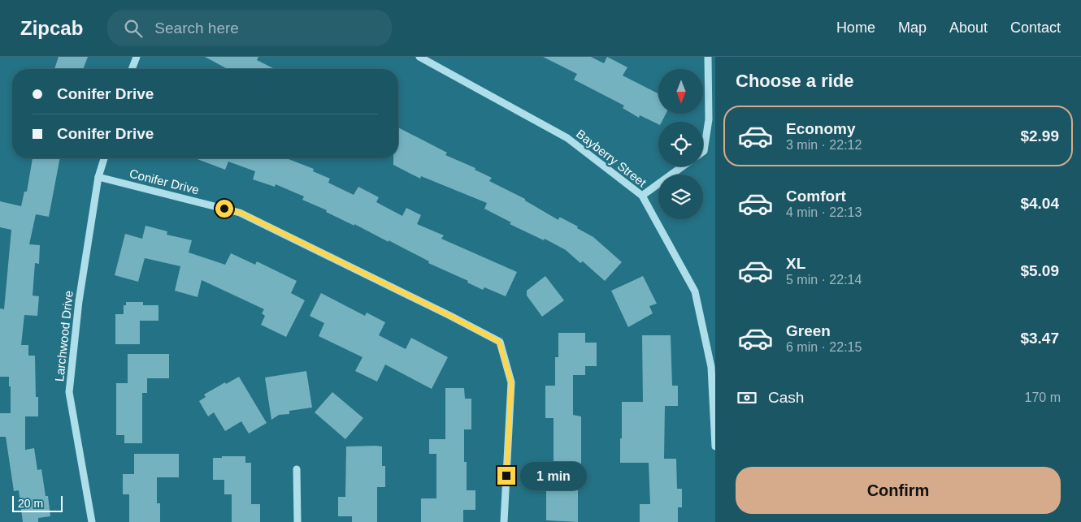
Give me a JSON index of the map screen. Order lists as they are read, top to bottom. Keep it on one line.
{"streets":{"street":["Bayberry Street","Conifer Drive","Larchwood Drive"]},"crossings":[["Conifer Drive","Larchwood Drive"]],"scale_bar":"20 m","north":"bottom","page":{"header":"Zipcab","search":"Search here","nav":["Home","Map","About","Contact"],"heading":"Choose a ride","banner":["Conifer Drive","Conifer Drive"],"list":[{"name":"Economy","note":"3 min · 22:12","value":"$2.99"},{"name":"Comfort","note":"4 min · 22:13","value":"$4.04"},{"name":"XL","note":"5 min · 22:14","value":"$5.09"},{"name":"Green","note":"6 min · 22:15","value":"$3.47"}],"pay":["Cash","170 m"],"buttons":"Confirm","bubble":"1 min","scale":"20 m"}}
